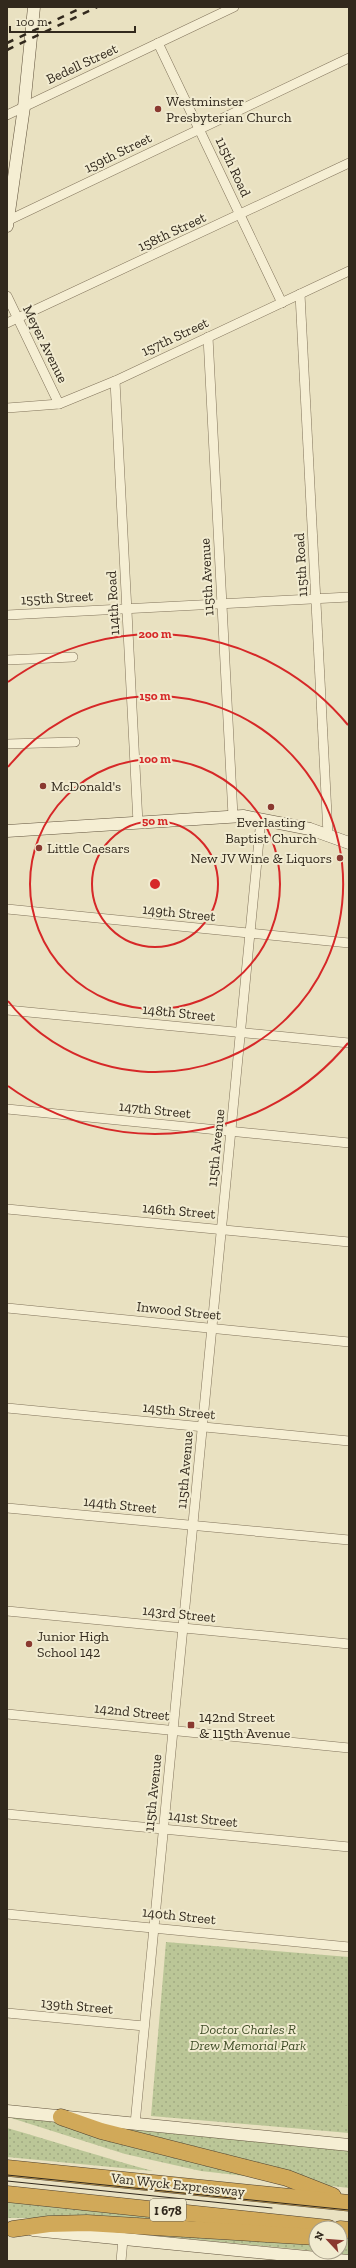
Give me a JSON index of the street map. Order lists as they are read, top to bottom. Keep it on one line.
{"streets":{"highway":["Van Wyck Expressway","I 678"],"street":["Bedell Street","159th Street","115th Road","158th Street","157th Street","Meyer Avenue","115th Avenue","155th Street","114th Road","149th Street","148th Street","147th Street","146th Street","Inwood Street","145th Street","144th Street","143rd Street","142nd Street","141st Street","140th Street","139th Street"]},"crossings":[["Bedell Street","115th Road"],["159th Street","115th Road"],["115th Road","158th Street"],["115th Road","157th Street"],["115th Road","155th Street"],["158th Street","Meyer Avenue"],["157th Street","Meyer Avenue"],["157th Street","115th Avenue"],["157th Street","114th Road"],["115th Avenue","155th Street"],["115th Avenue","149th Street"],["115th Avenue","148th Street"],["115th Avenue","147th Street"],["115th Avenue","146th Street"],["115th Avenue","Inwood Street"],["115th Avenue","145th Street"],["115th Avenue","144th Street"],["115th Avenue","143rd Street"],["115th Avenue","142nd Street"],["115th Avenue","141st Street"],["115th Avenue","140th Street"],["115th Avenue","139th Street"],["155th Street","114th Road"]],"parks":["Doctor Charles R Drew Memorial Park"],"places":{"other":["Westminster Presbyterian Church","McDonald's","Everlasting Baptist Church","Little Caesars","New JV Wine & Liquors","Junior High School 142"],"transit":["142nd Street & 115th Avenue"]},"scale_bar":"100 m","north":"top left","rings":["200 m","150 m","100 m","50 m"]}
